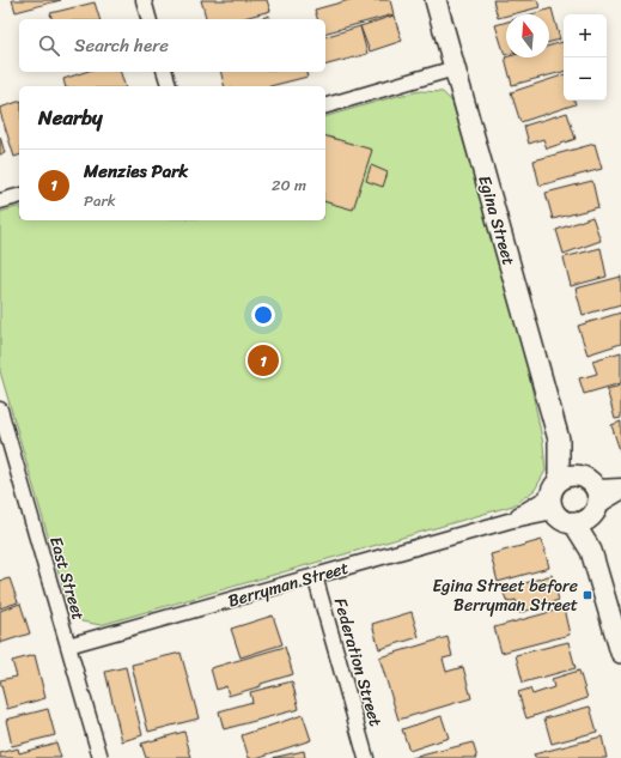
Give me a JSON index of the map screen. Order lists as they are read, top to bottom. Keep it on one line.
{"streets":{"street":["Egina Street","East Street","Berryman Street","Federation Street"]},"crossings":[["Egina Street","Berryman Street"],["East Street","Berryman Street"],["Berryman Street","Federation Street"]],"places":{"transit":["Egina Street before Berryman Street"]},"north":"top","page":{"map_buttons":["+","−"],"search":"Search here","heading":"Nearby","list":[{"mark":"1","name":"Menzies Park","note":"Park","value":"20 m"}],"pins":"1"}}
